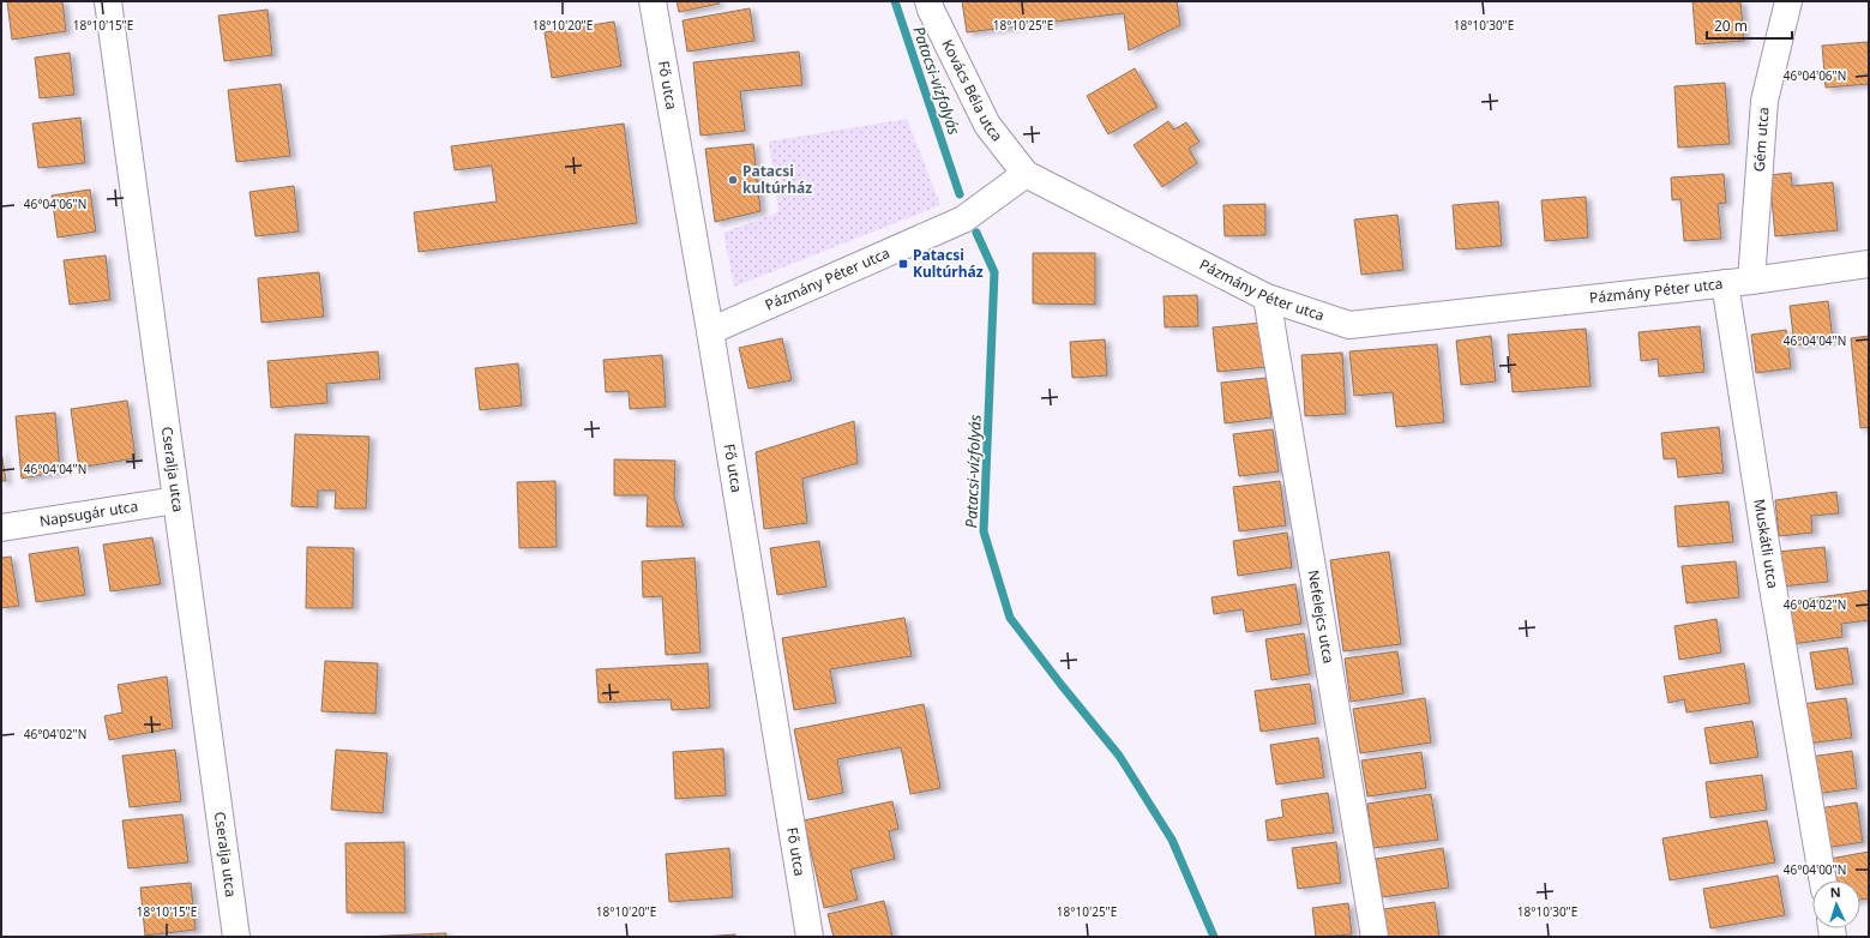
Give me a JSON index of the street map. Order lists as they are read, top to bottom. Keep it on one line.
{"streets":{"street":["Fő utca","Kovács Béla utca","Gém utca","Pázmány Péter utca","Cseralja utca","Napsugár utca","Muskátli utca","Nefelejcs utca"]},"crossings":[["Fő utca","Pázmány Péter utca"],["Kovács Béla utca","Pázmány Péter utca"],["Gém utca","Pázmány Péter utca"],["Pázmány Péter utca","Muskátli utca"],["Pázmány Péter utca","Nefelejcs utca"],["Cseralja utca","Napsugár utca"]],"water":["Patacsi-vízfolyás"],"places":{"other":["Patacsi kultúrház"],"transit":["Patacsi Kultúrház"]},"scale_bar":"20 m","north":"top","coordinates":["18°10'15\"E","18°10'20\"E","18°10'25\"E","18°10'30\"E","46°04'06\"N","46°04'04\"N","46°04'02\"N","46°04'00\"N"]}
